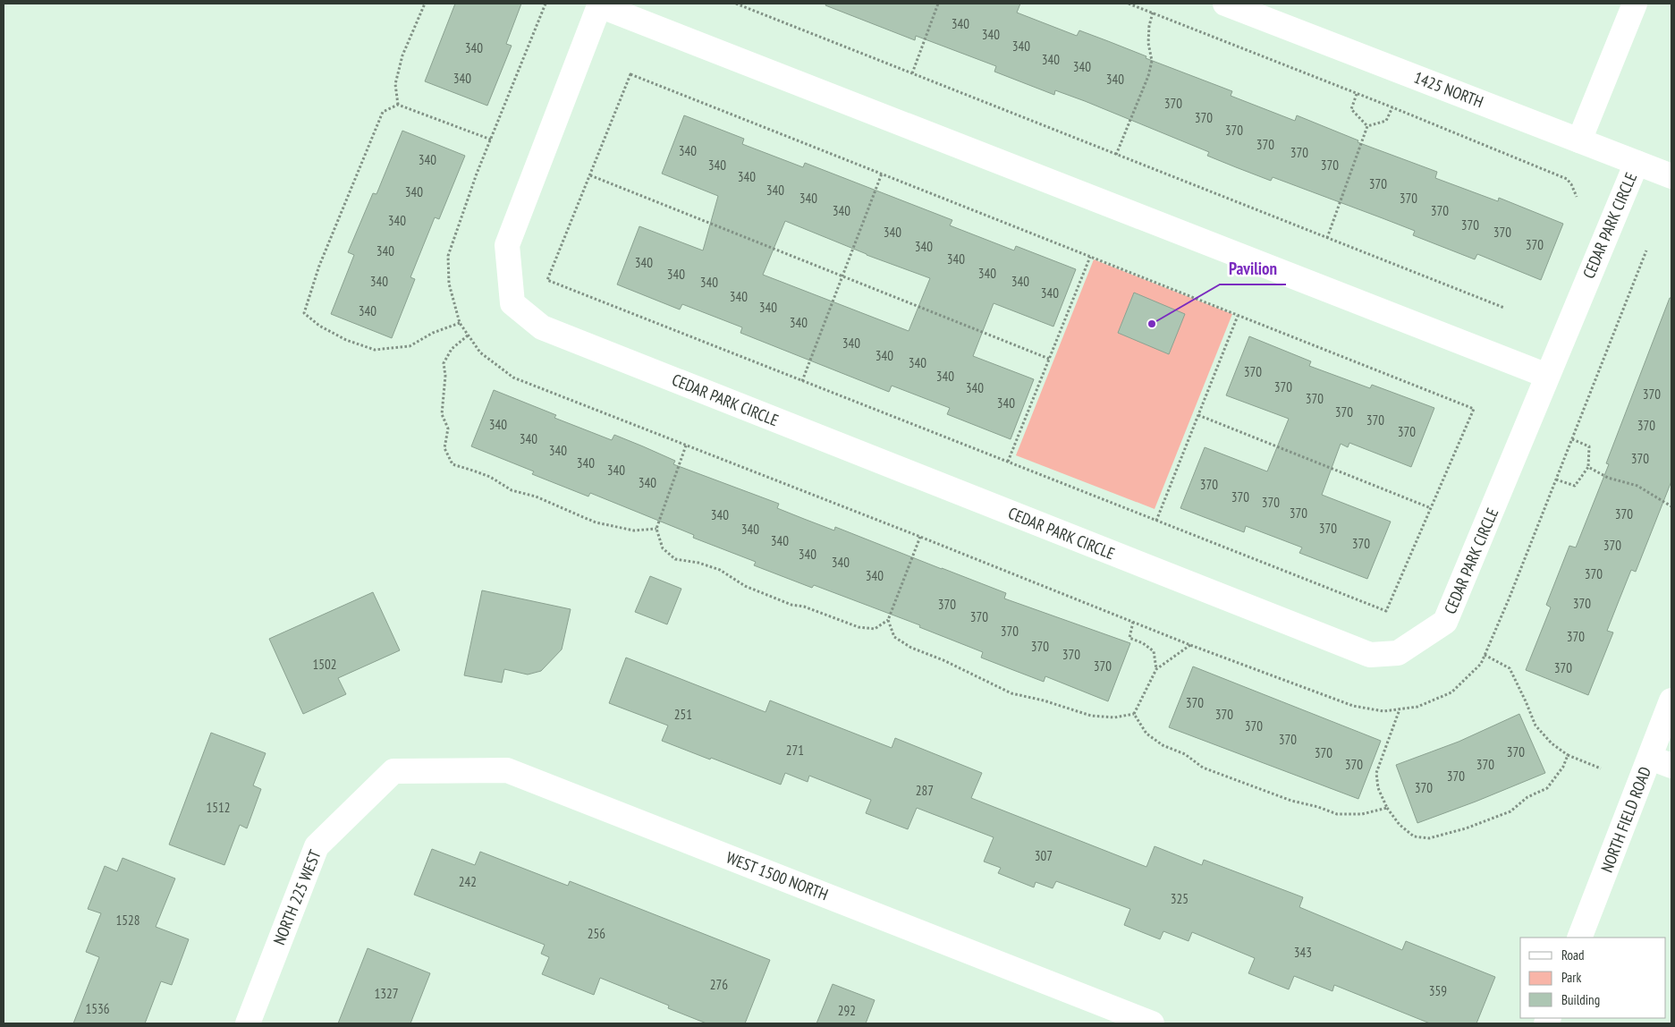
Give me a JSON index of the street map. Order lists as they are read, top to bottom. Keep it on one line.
{"streets":{"street":["1425 NORTH","CEDAR PARK CIRCLE","NORTH FIELD ROAD","WEST 1500 NORTH","NORTH 225 WEST"]},"crossings":[["1425 NORTH","CEDAR PARK CIRCLE"],["WEST 1500 NORTH","NORTH 225 WEST"]],"places":["Pavilion"],"house_numbers":["340","340","340","340","340","340","340","340","370","370","370","370","340","370","340","340","370","340","370","340","340","340","370","340","370","340","370","340","370","370","340","340","340","340","340","340","340","340","340","340","340","340","340","340","340","340","340","370","340","370","340","370","370","340","370","370","340","370","370","340","340","370","340","340","340","370","370","370","370","370","340","370","340","340","370","370","340","340","370","340","370","370","370","370","370","370","370","1502","370","370","370","251","370","370","370","271","370","370","370","370","370","370","287","1512","307","242","325","1528","256","343","276","359","1327","1536","292"],"legend":["Road","Park","Building"]}
